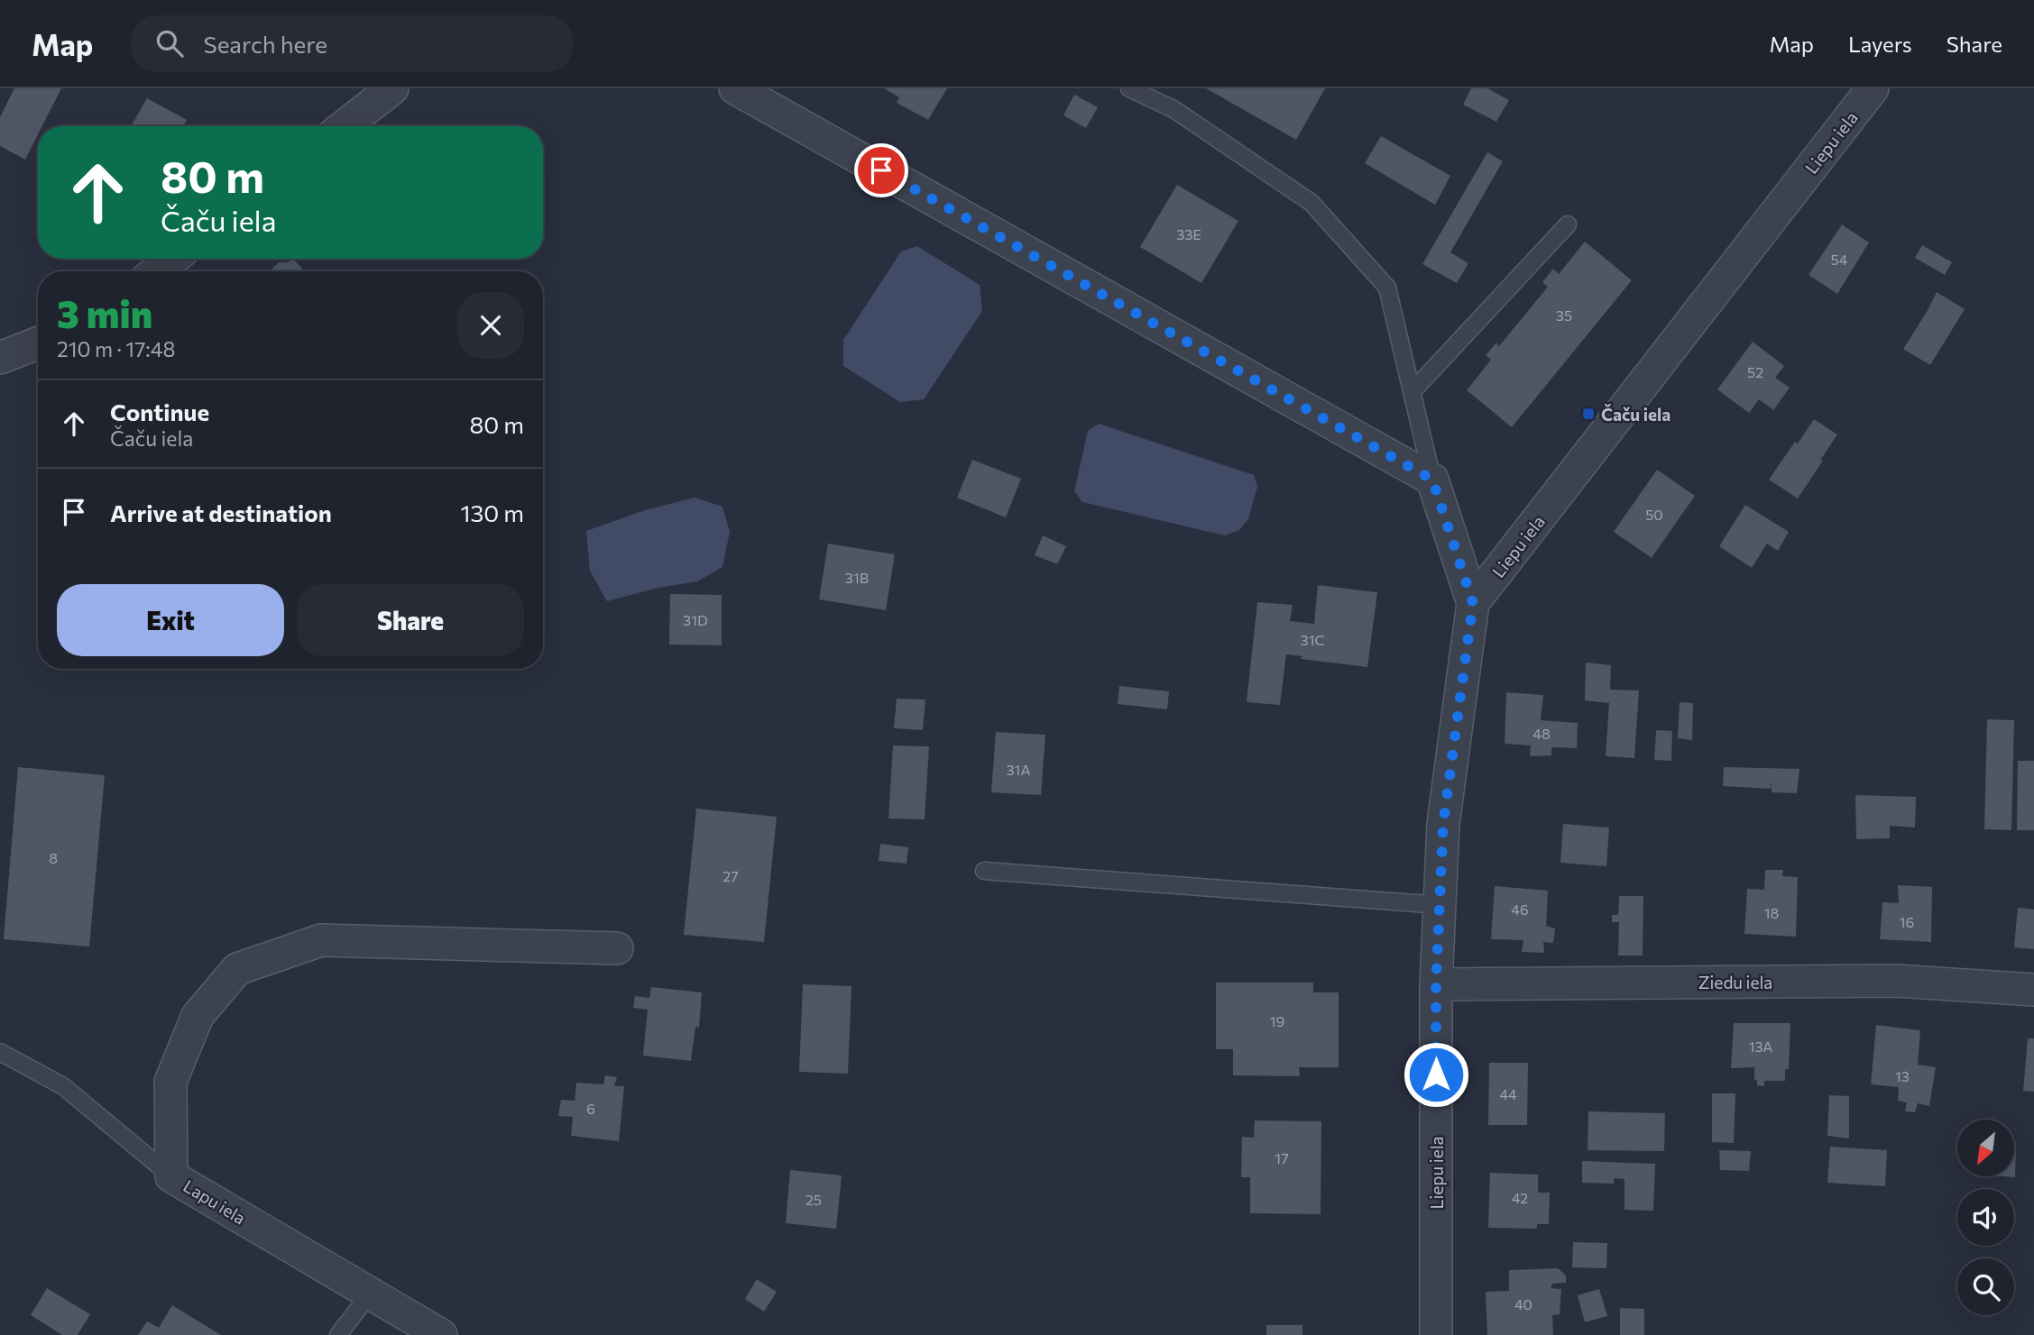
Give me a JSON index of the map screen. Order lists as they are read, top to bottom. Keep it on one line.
{"streets":{"street":["Liepu iela","Ziedu iela","Lapu iela"]},"crossings":[["Liepu iela","Ziedu iela"]],"places":{"transit":["Čaču iela"]},"house_numbers":["33E","54","35","52","50","31B","31D","31C","48","31A","8","27","46","18","16","19","13A","13","44","6","17","42","25","40"],"north":"bottom left","page":{"header":"Map","search":"Search here","nav":["Map","Layers","Share"],"turn":["80 m","Čaču iela"],"heading":["3 min","210 m · 17:48"],"list":[{"name":"Continue","note":"Čaču iela","value":"80 m"},{"name":"Arrive at destination","value":"130 m"}],"buttons":["Exit","Share"]}}
